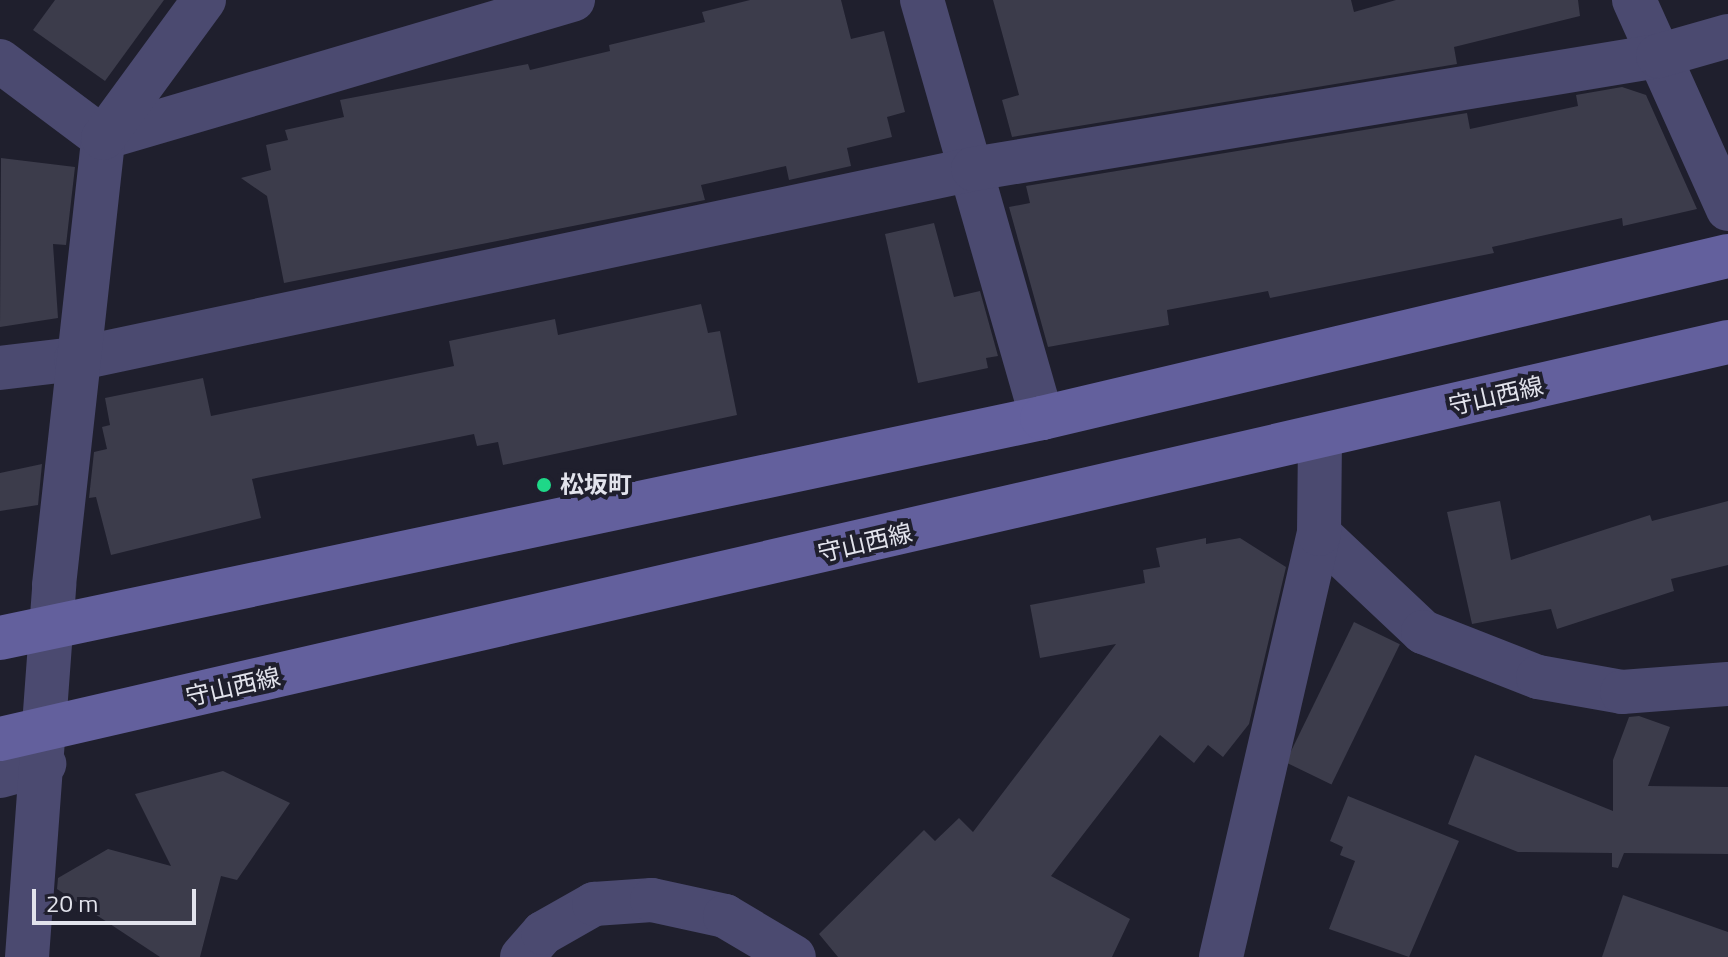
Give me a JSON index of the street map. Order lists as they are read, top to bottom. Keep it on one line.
{"streets":{"main road":["守山西線"]},"places":["松坂町"],"scale_bar":"20 m"}
